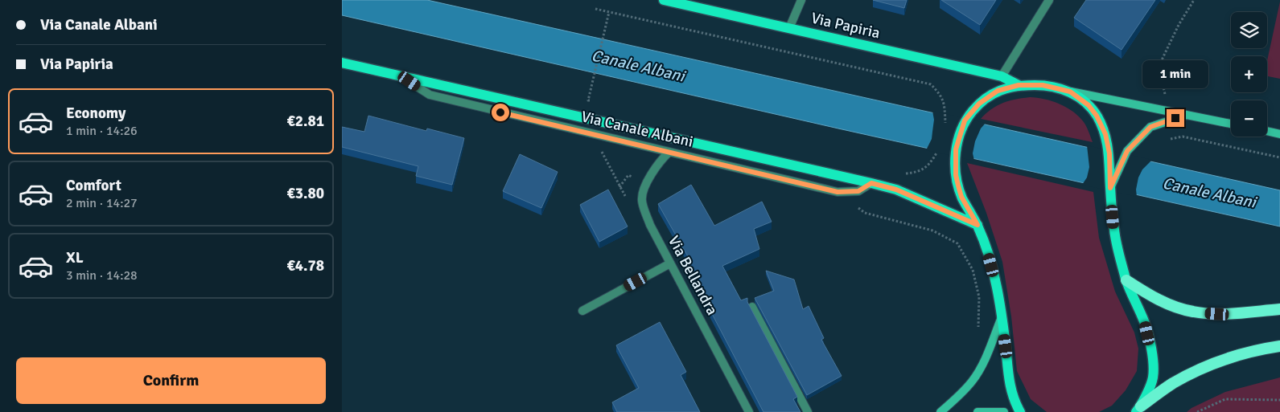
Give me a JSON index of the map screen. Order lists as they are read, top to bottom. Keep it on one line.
{"streets":{"main road":["Via Papiria","Via Canale Albani"],"street":["Via Bellandra"]},"crossings":[["Via Canale Albani","Via Bellandra"]],"water":["Canale Albani"],"page":{"banner":["Via Canale Albani","Via Papiria"],"map_buttons":["+","−"],"bubble":"1 min","list":[{"name":"Economy","note":"1 min · 14:26","value":"€2.81"},{"name":"Comfort","note":"2 min · 14:27","value":"€3.80"},{"name":"XL","note":"3 min · 14:28","value":"€4.78"}],"buttons":"Confirm"}}
